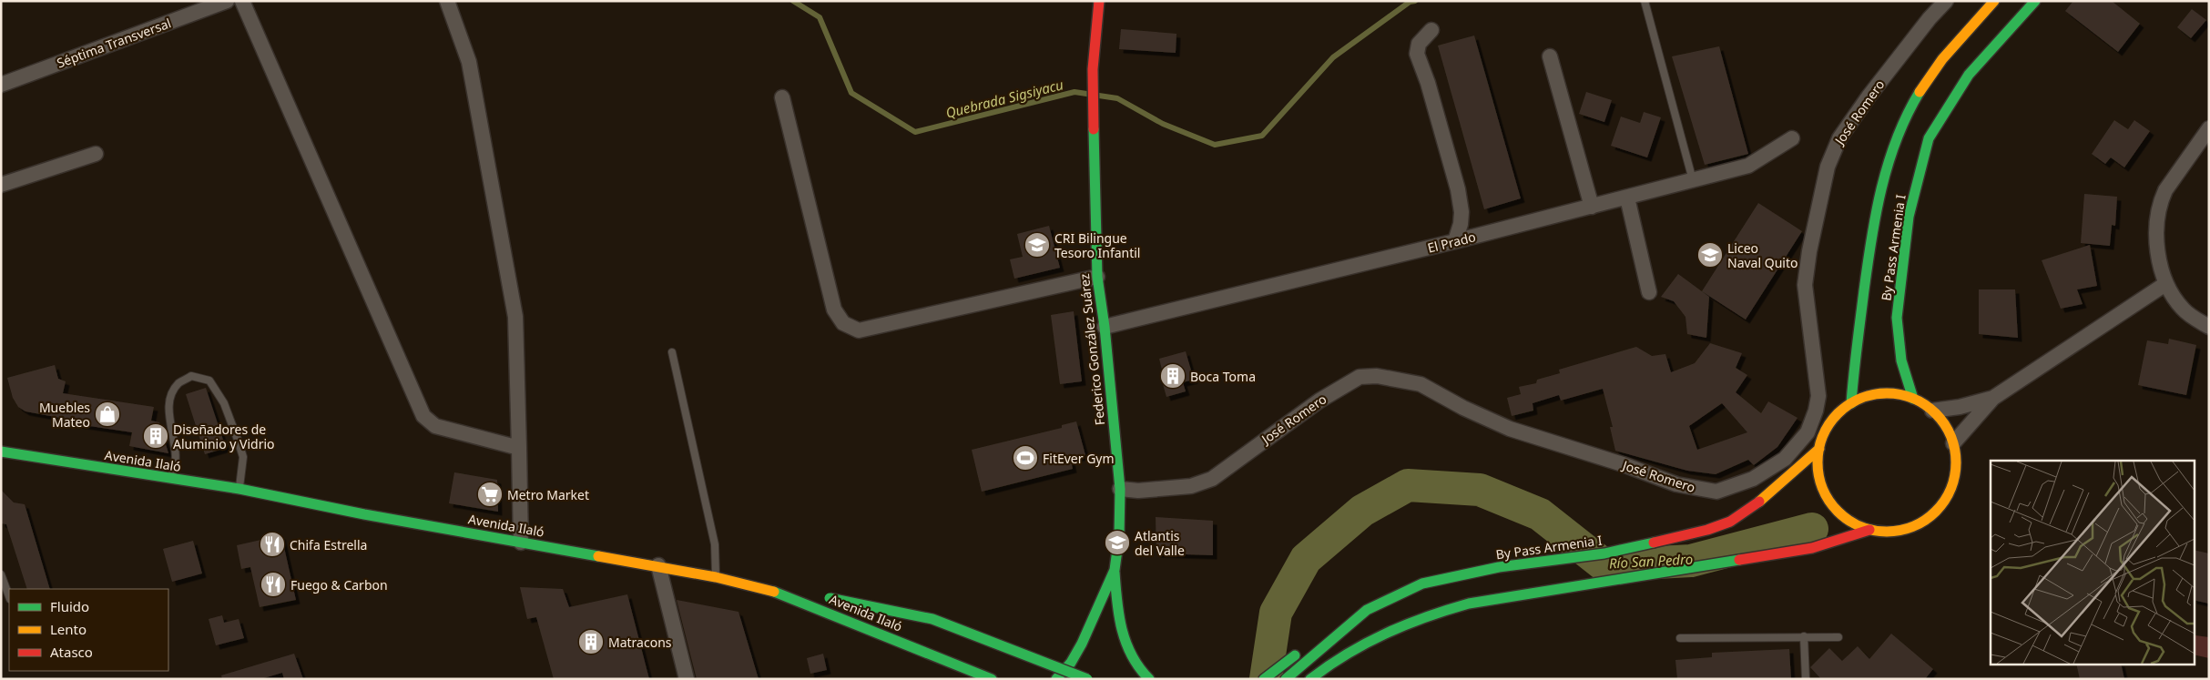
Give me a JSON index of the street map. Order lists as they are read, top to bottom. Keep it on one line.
{"streets":{"main road":["By Pass Armenia I","Federico González Suárez","Avenida Ilaló"],"street":["Séptima Transversal","José Romero","El Prado"]},"crossings":[["José Romero","Federico González Suárez"],["El Prado","Federico González Suárez"]],"water":["Quebrada Sigsiyacu","Río San Pedro"],"places":{"school or university":["CRI Bilingue Tesoro Infantil","Liceo Naval Quito","Atlantis del Valle"],"building":["Boca Toma","Diseñadores de Aluminio y Vidrio","Matracons"],"shop":["Muebles Mateo"],"sports":["FitEver Gym"],"supermarket":["Metro Market"],"restaurant":["Chifa Estrella","Fuego & Carbon"]},"legend":["Fluido","Lento","Atasco"]}
